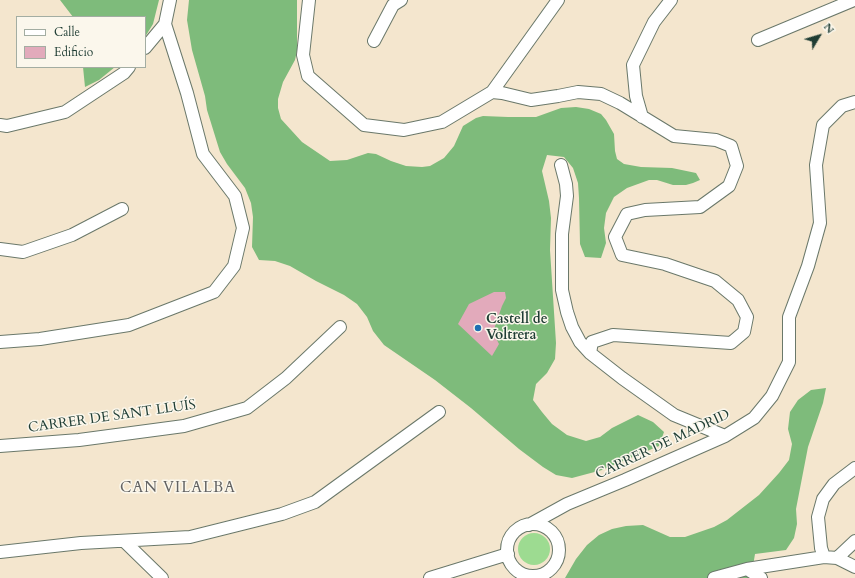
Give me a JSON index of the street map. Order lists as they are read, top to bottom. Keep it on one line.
{"streets":{"street":["CARRER DE SANT LLUÍS","CARRER DE MADRID"]},"districts":["CAN VILALBA"],"places":["Castell de Voltrera"],"legend":["Calle","Edificio"],"north":"top right"}
